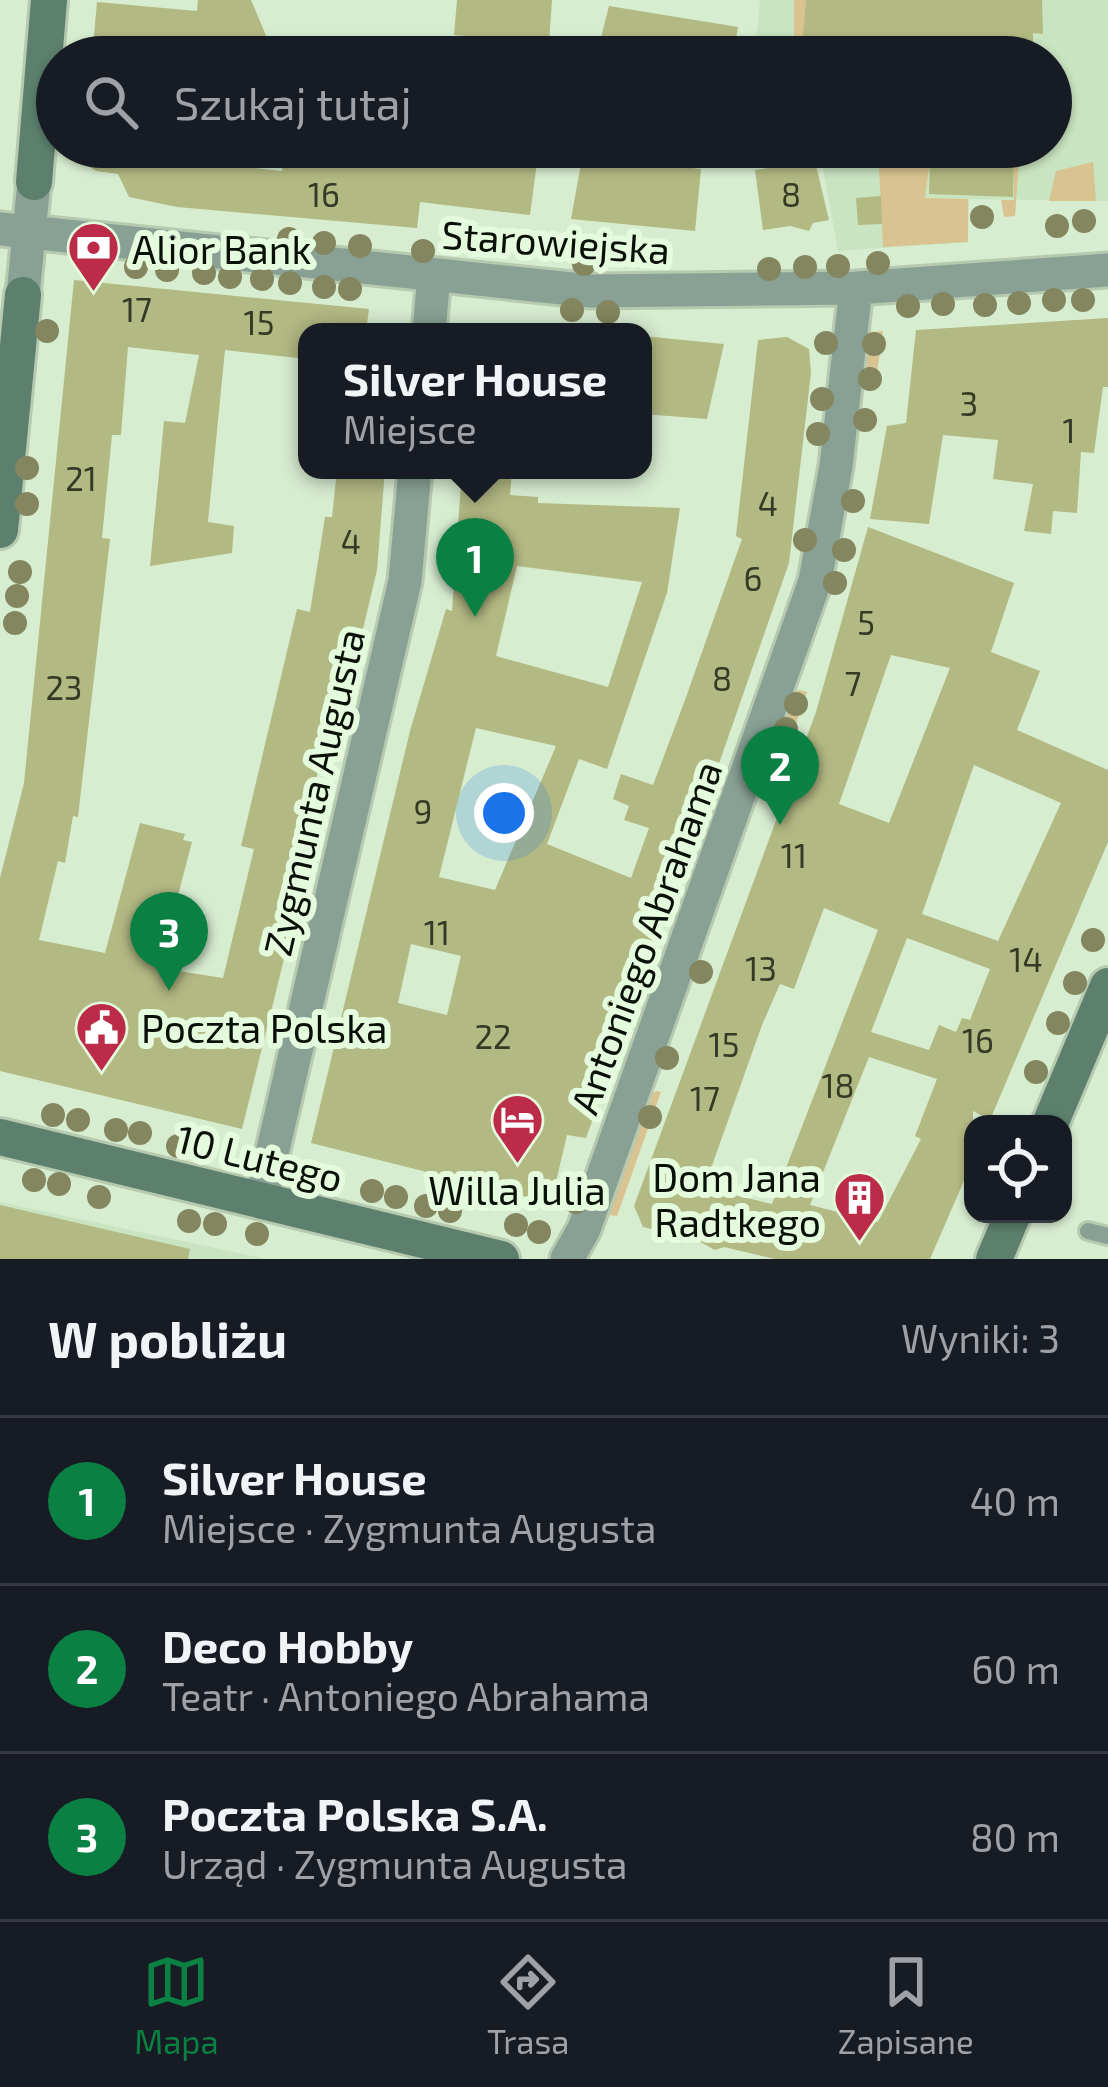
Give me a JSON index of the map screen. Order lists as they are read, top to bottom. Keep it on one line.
{"streets":{"street":["Starowiejska","Zygmunta Augusta","Antoniego Abrahama","10 Lutego"]},"crossings":[["Starowiejska","Antoniego Abrahama"],["Zygmunta Augusta","10 Lutego"]],"places":{"bank":["Alior Bank"],"public building":["Poczta Polska"],"hotel":["Willa Julia"],"building":["Dom Jana Radtkego"]},"house_numbers":["16","8","17","15","3","1","21","4","4","6","5","8","7","23","9","11","11","14","13","22","16","15","18","17"],"page":{"search":"Szukaj tutaj","popup":["Silver House","Miejsce"],"pins":["1","2","3"],"heading":["W pobliżu","Wyniki: 3"],"list":[{"mark":"1","name":"Silver House","note":"Miejsce · Zygmunta Augusta","value":"40 m"},{"mark":"2","name":"Deco Hobby","note":"Teatr · Antoniego Abrahama","value":"60 m"},{"mark":"3","name":"Poczta Polska S.A.","note":"Urząd · Zygmunta Augusta","value":"80 m"}],"nav":["Mapa","Trasa","Zapisane"]}}
